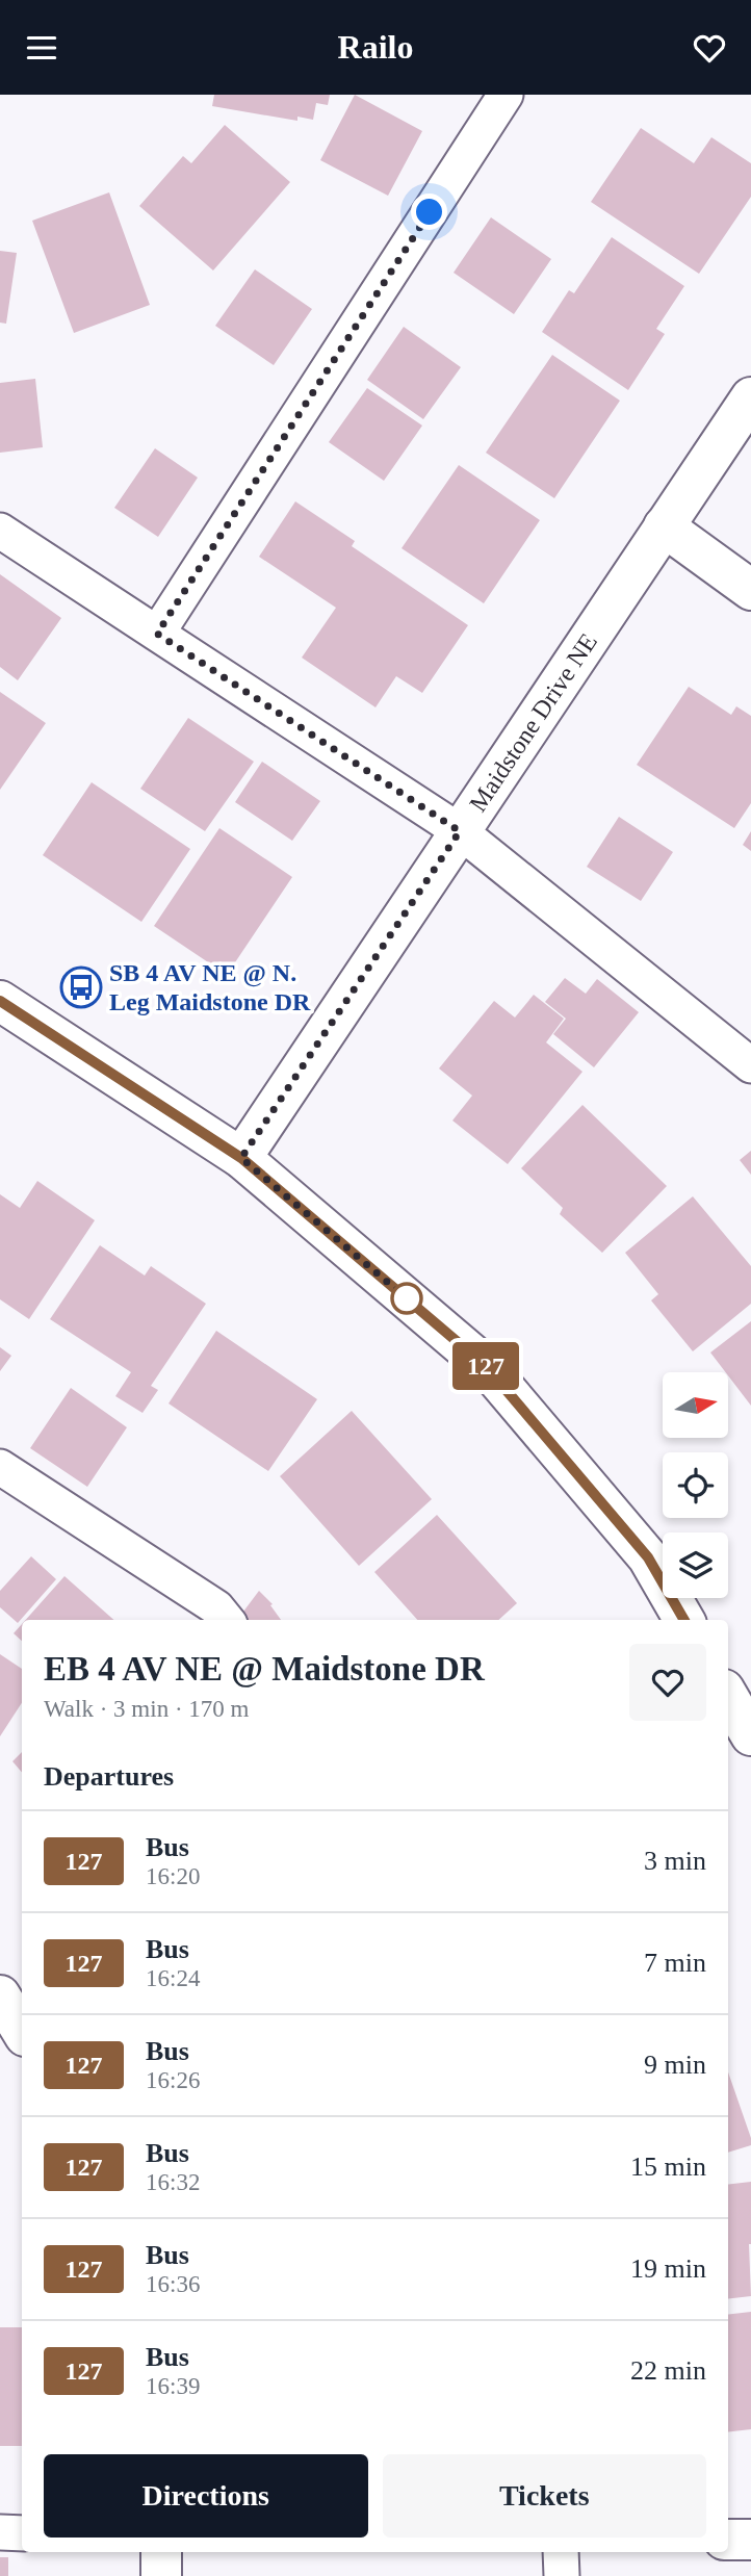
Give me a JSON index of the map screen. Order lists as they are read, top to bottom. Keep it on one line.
{"streets":{"street":["Maidstone Drive NE"]},"places":{"bus stop":["SB 4 AV NE @ N. Leg Maidstone DR"]},"lines":["bus line 127"],"north":"right","page":{"header":"Railo","on_map":"127","heading":[["EB 4 AV NE @ Maidstone DR","Walk · 3 min · 170 m"],"Departures"],"list":[{"mark":"127","name":"Bus","note":"16:20","value":"3 min"},{"mark":"127","name":"Bus","note":"16:24","value":"7 min"},{"mark":"127","name":"Bus","note":"16:26","value":"9 min"},{"mark":"127","name":"Bus","note":"16:32","value":"15 min"},{"mark":"127","name":"Bus","note":"16:36","value":"19 min"},{"mark":"127","name":"Bus","note":"16:39","value":"22 min"}],"buttons":["Directions","Tickets"]}}
